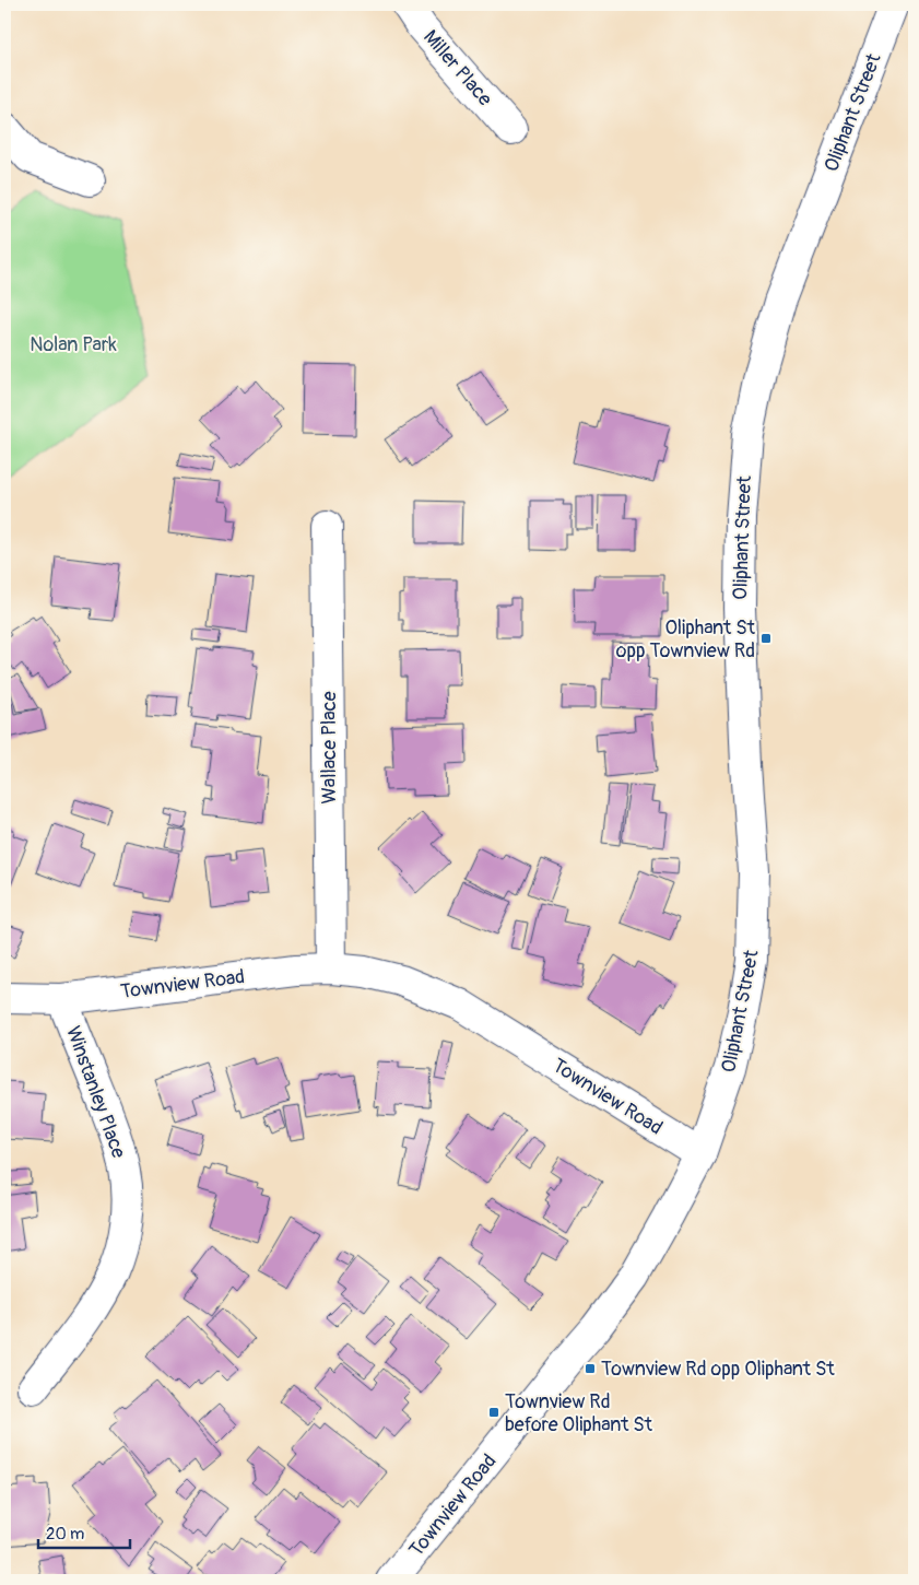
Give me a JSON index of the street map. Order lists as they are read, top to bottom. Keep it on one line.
{"streets":{"street":["Miller Place","Oliphant Street","Wallace Place","Townview Road","Winstanley Place"]},"crossings":[["Oliphant Street","Townview Road"],["Wallace Place","Townview Road"],["Townview Road","Winstanley Place"]],"parks":["Nolan Park"],"places":{"transit":["Oliphant St opp Townview Rd","Townview Rd opp Oliphant St","Townview Rd before Oliphant St"]},"scale_bar":"20 m"}
